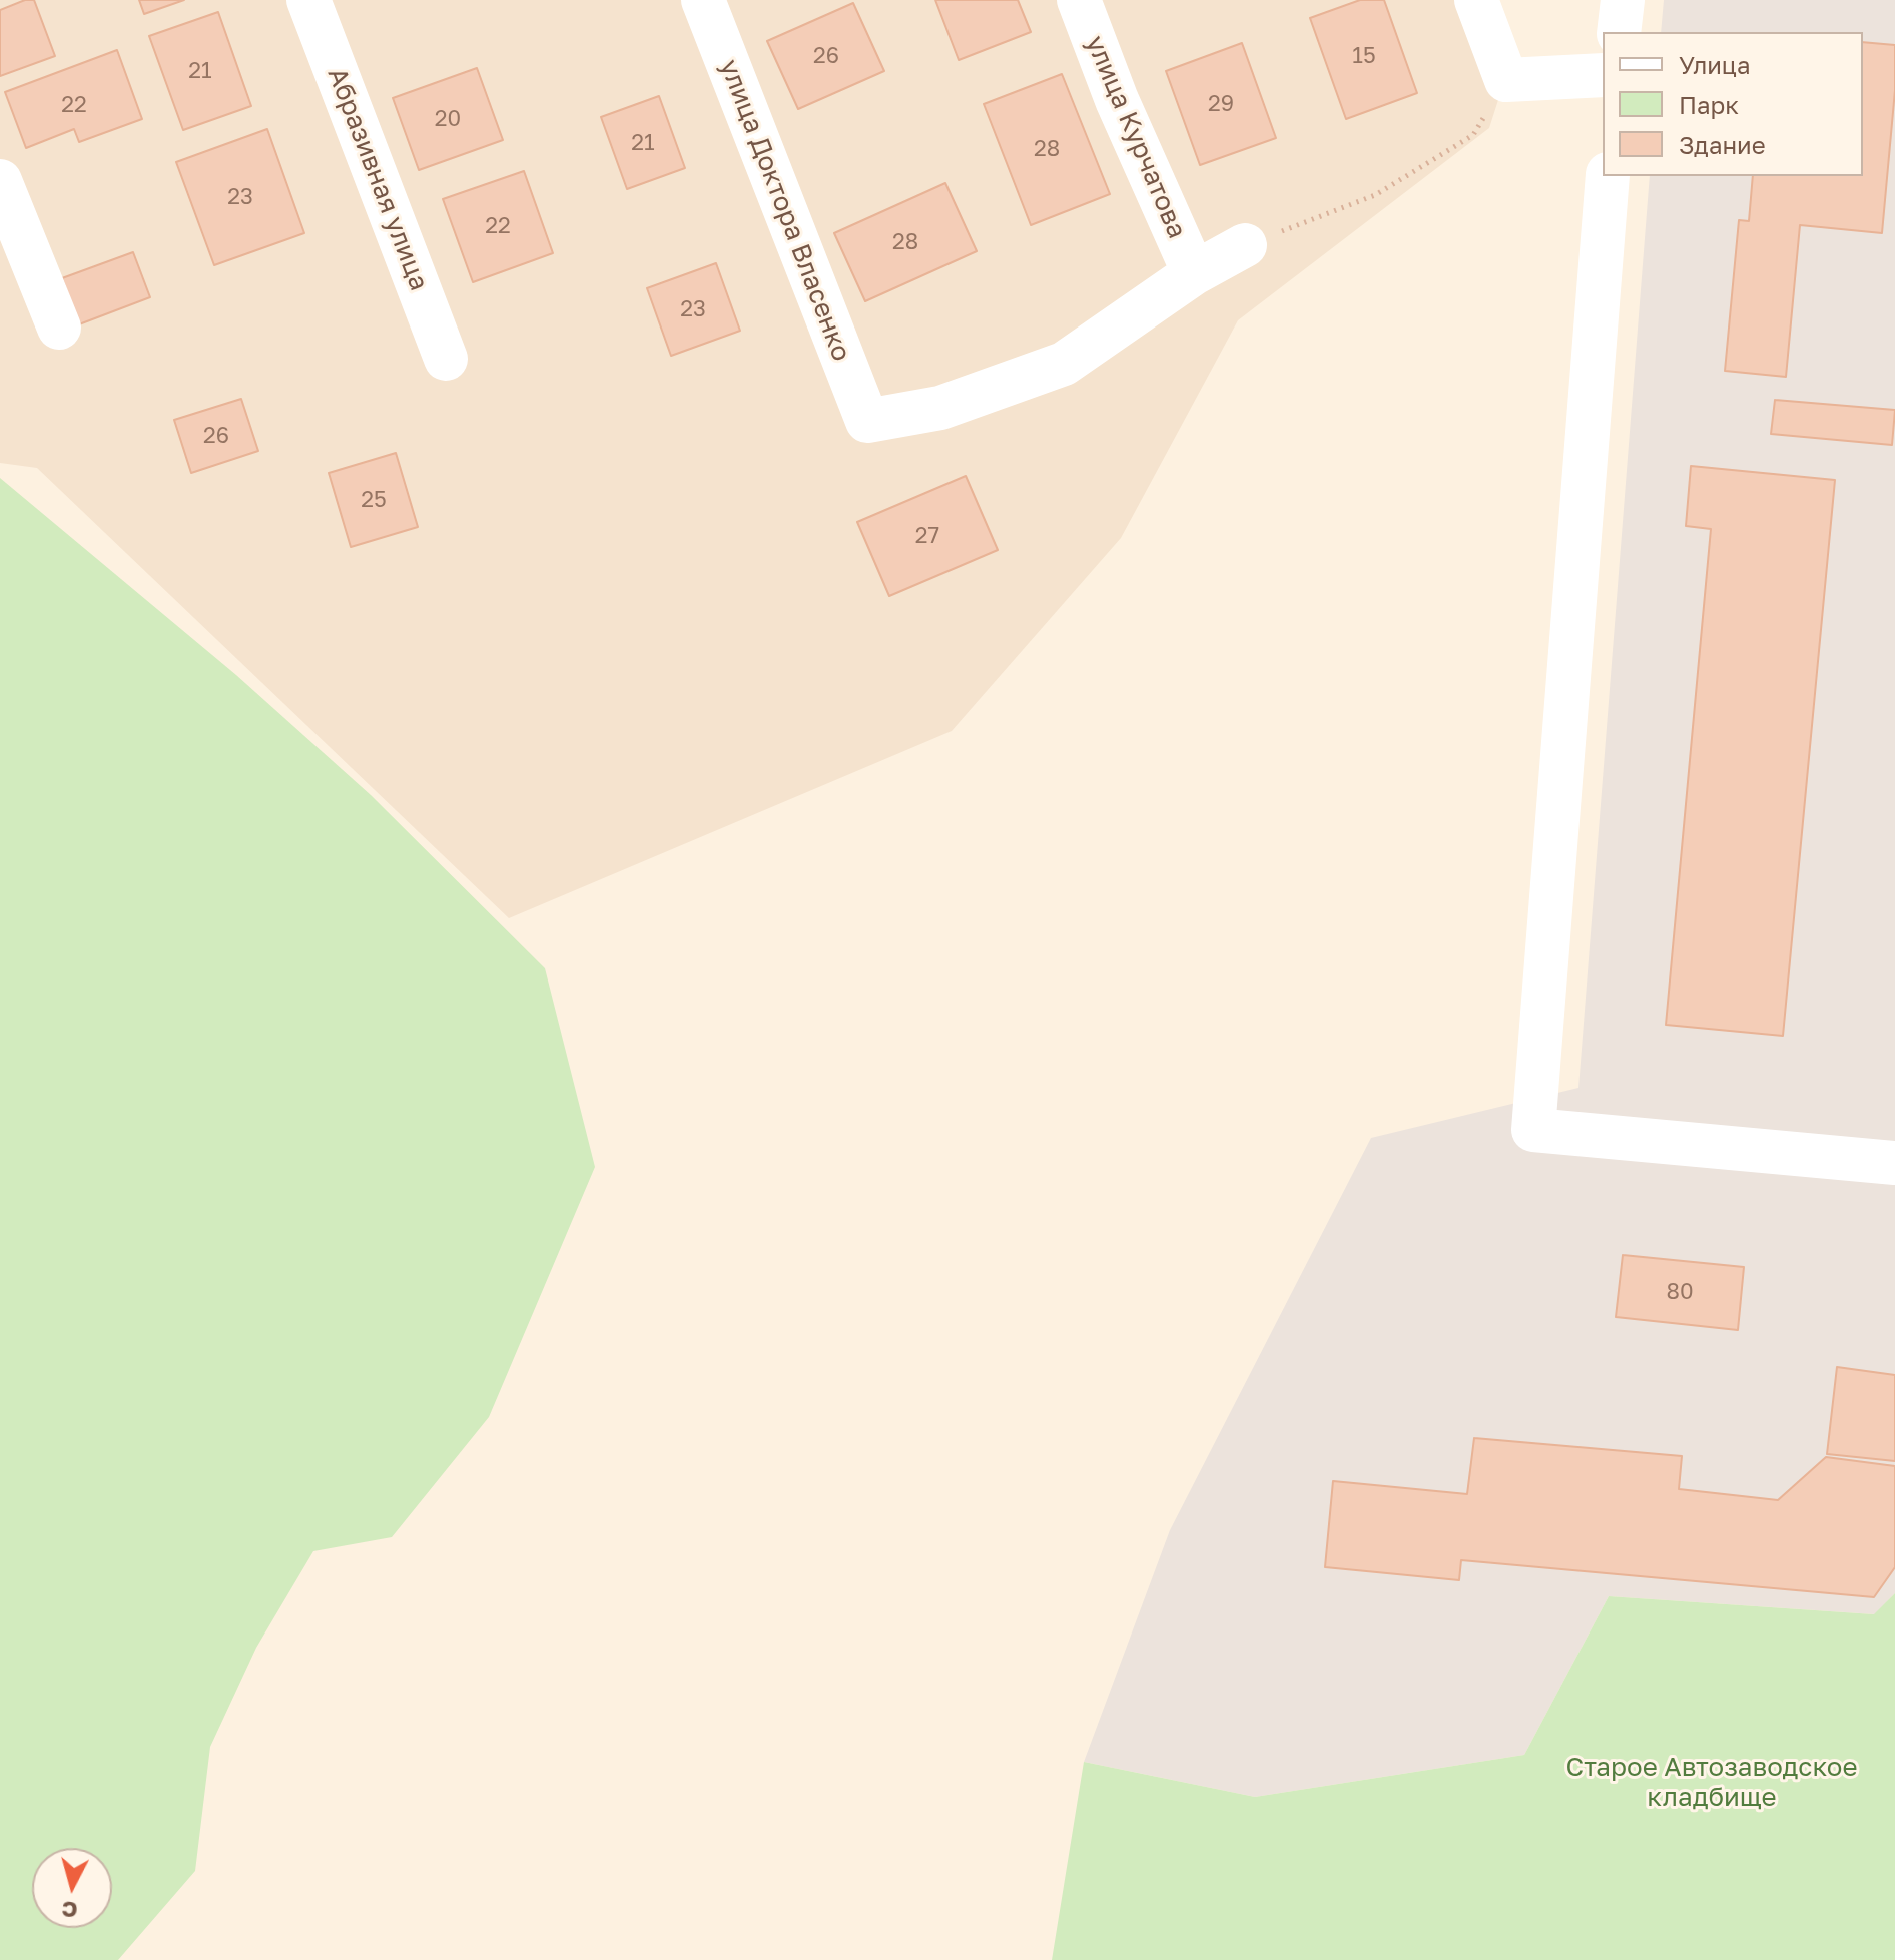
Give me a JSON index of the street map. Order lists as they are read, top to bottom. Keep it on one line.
{"streets":{"street":["улица Курчатова","Абразивная улица","улица Доктора Власенко"]},"crossings":[["улица Курчатова","улица Доктора Власенко"]],"parks":["Старое Автозаводское кладбище"],"house_numbers":["26","15","21","29","22","20","21","28","23","22","28","23","26","25","27","80"],"legend":["Улица","Парк","Здание"],"north":"bottom"}
